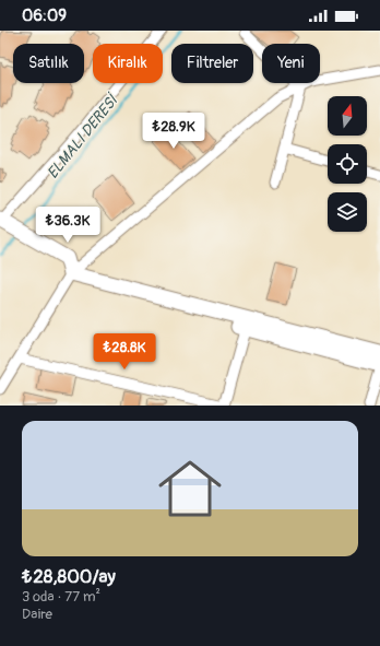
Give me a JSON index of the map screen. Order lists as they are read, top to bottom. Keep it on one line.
{"water":["ELMALI DERESİ"],"north":"top","page":{"status":"06:09","chip":["Satılık","Kiralık","Filtreler","Yeni"],"price":["₺28.9K","₺36.3K","₺28.8K"],"list":[{"name":"₺28,800/ay","note":"3 oda · 77 m² · Daire"}]}}
